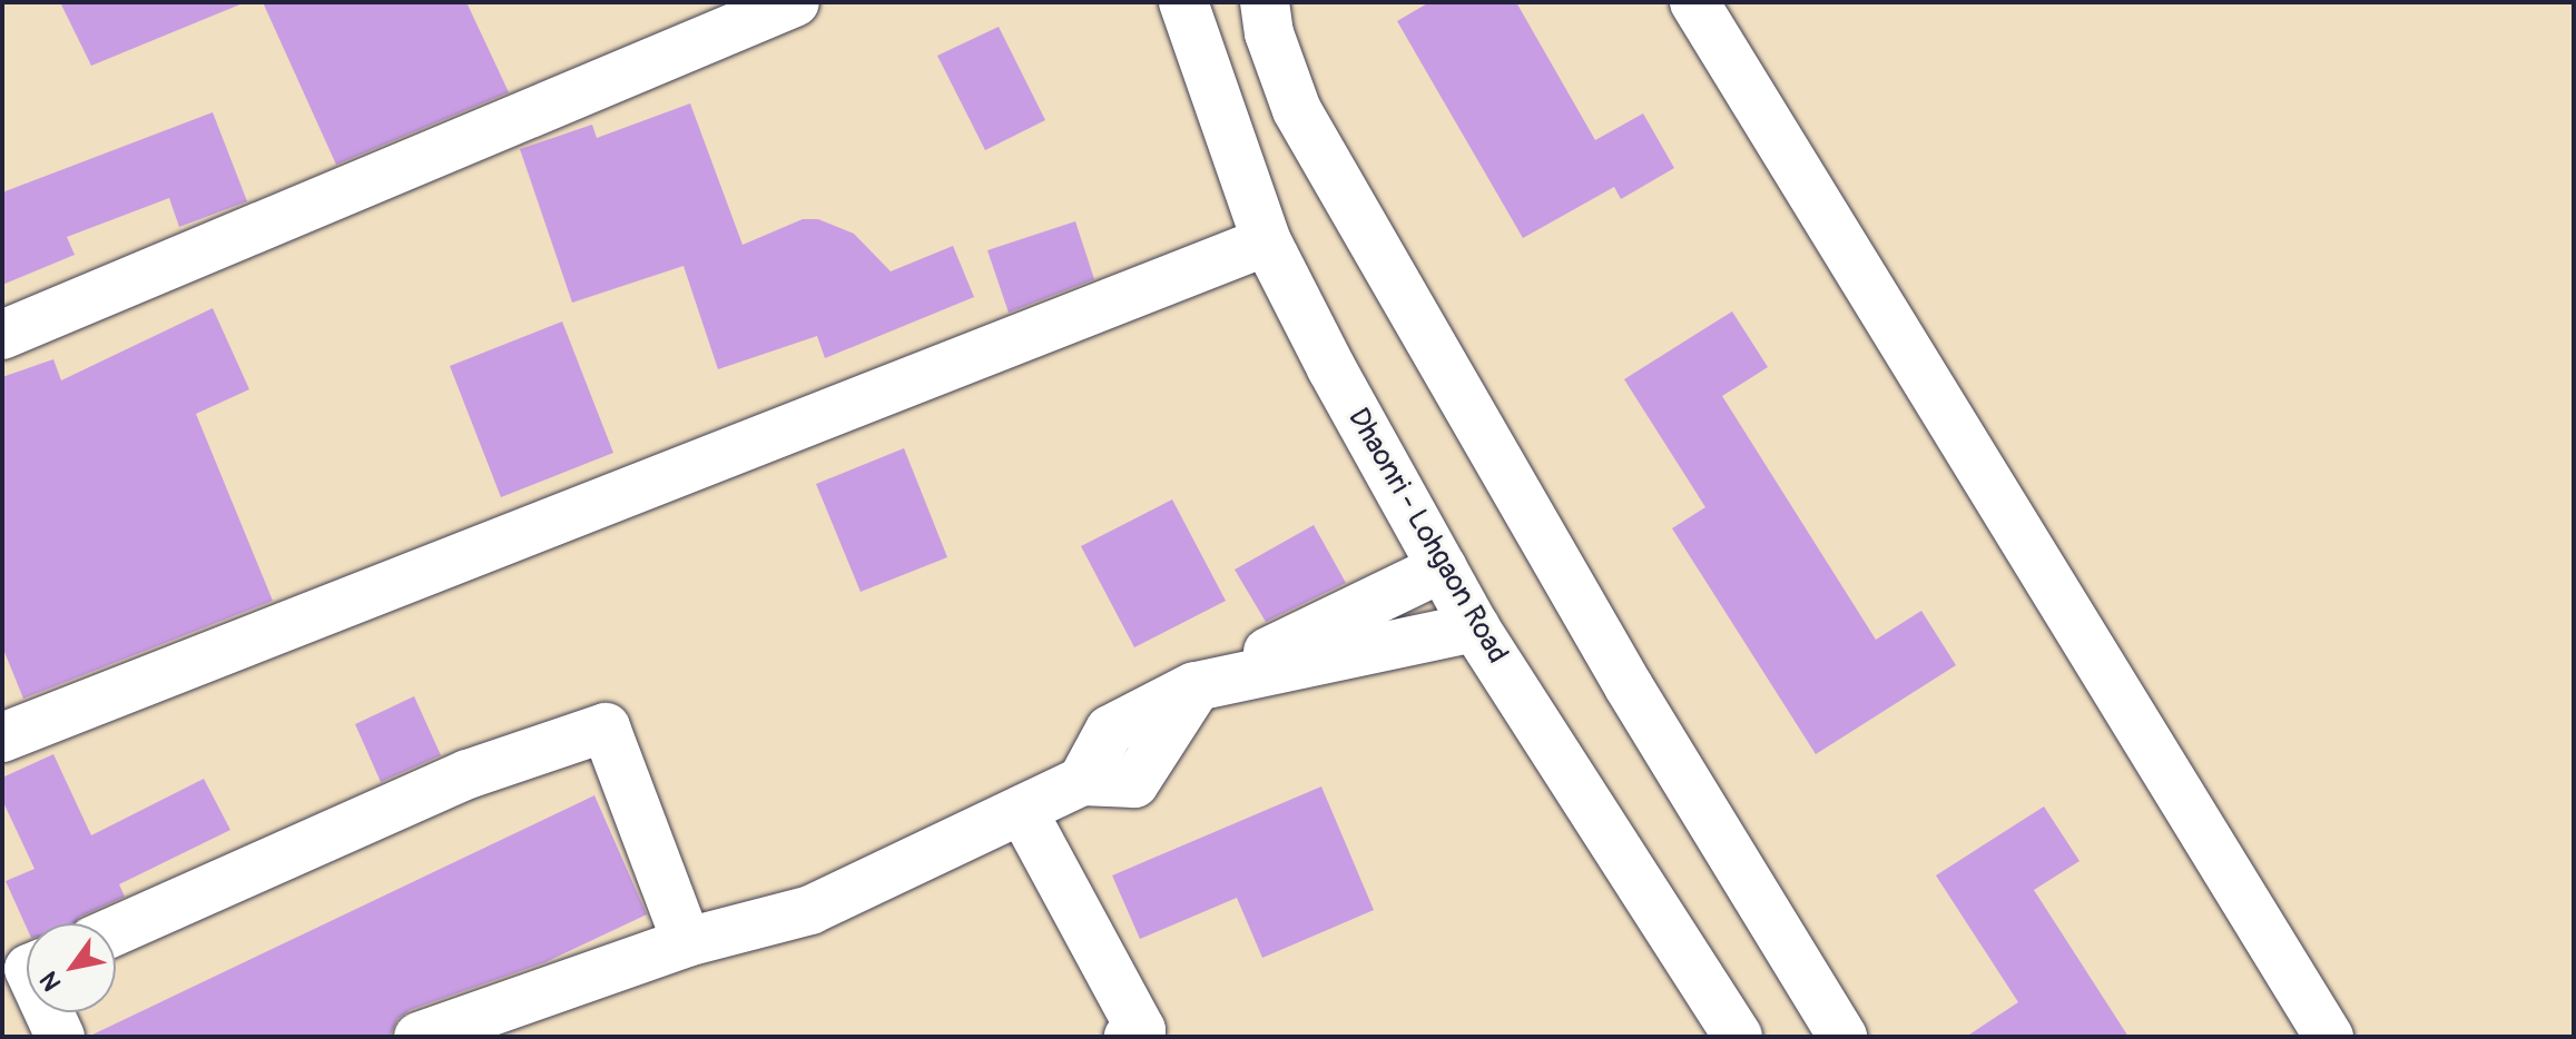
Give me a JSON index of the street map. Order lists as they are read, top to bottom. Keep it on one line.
{"streets":{"street":["Dhaonri - Lohgaon Road"]},"north":"bottom left"}
